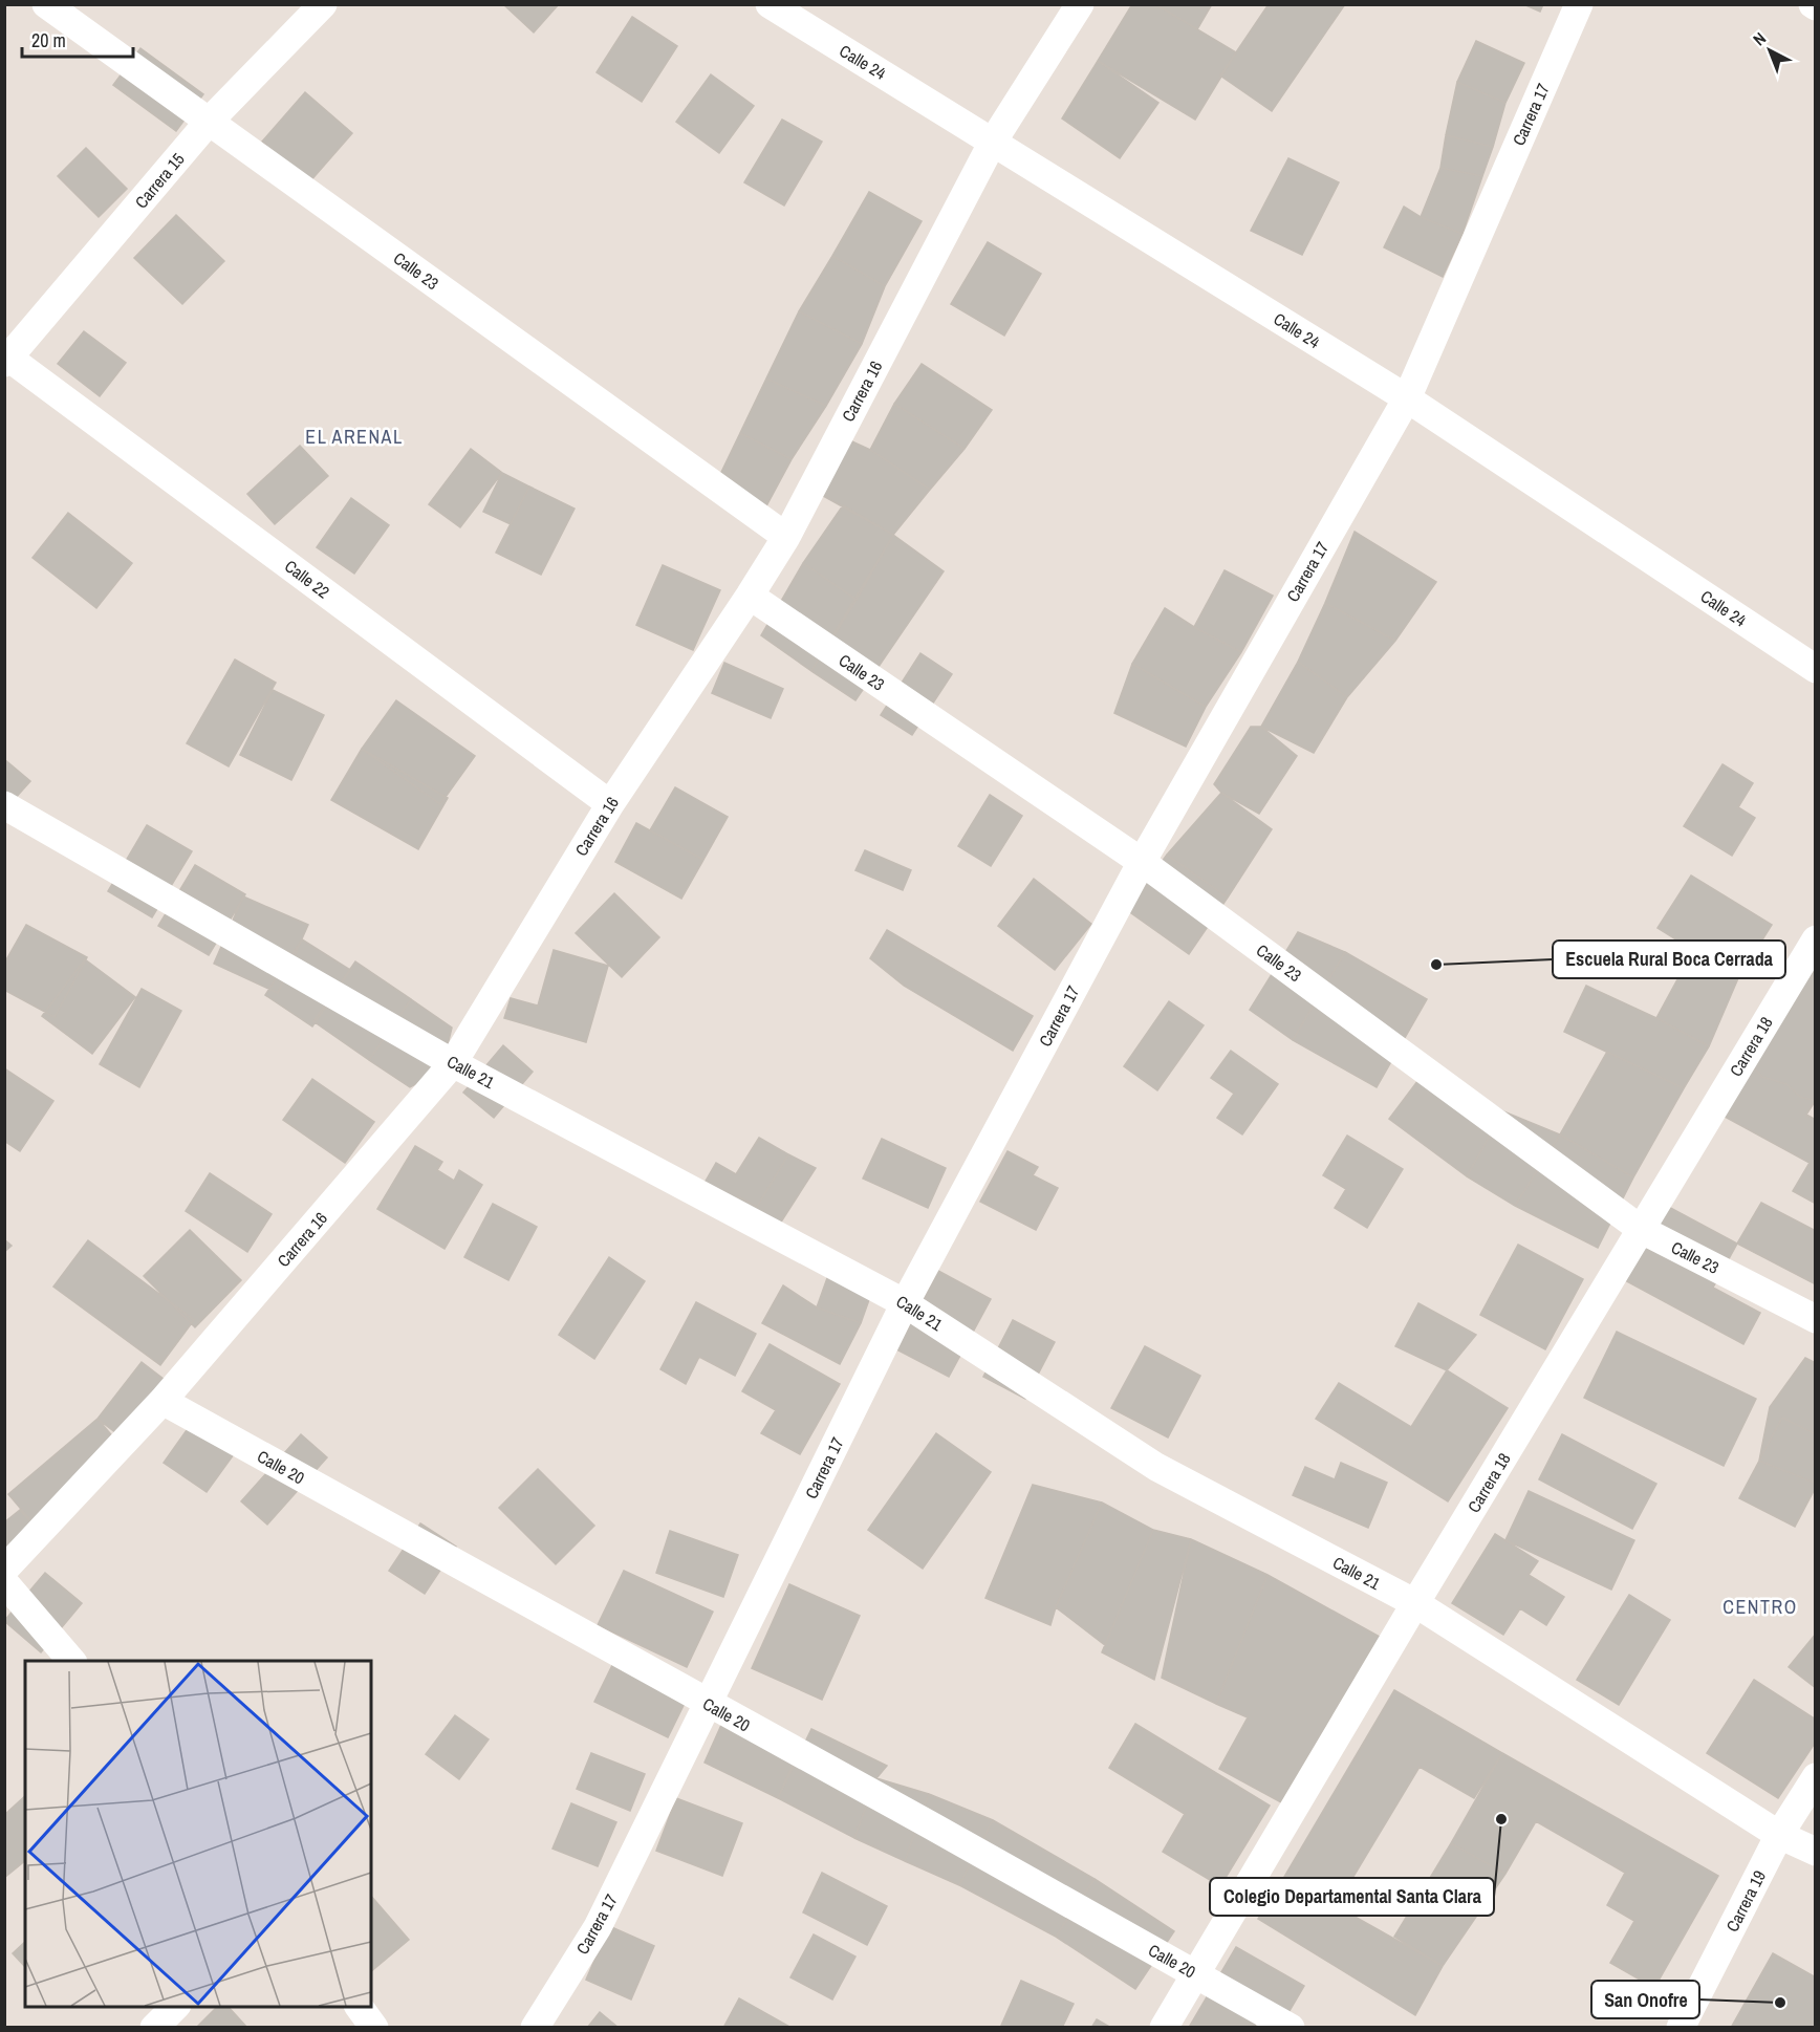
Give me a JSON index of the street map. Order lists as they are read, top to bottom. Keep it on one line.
{"streets":{"street":["Calle 24","Carrera 17","Carrera 15","Calle 23","Carrera 16","Calle 22","Carrera 18","Calle 21","Calle 20","Carrera 19"]},"crossings":[["Calle 24","Carrera 17"],["Calle 24","Carrera 16"],["Carrera 17","Calle 23"],["Carrera 17","Calle 21"],["Carrera 17","Calle 20"],["Carrera 15","Calle 23"],["Carrera 15","Calle 22"],["Calle 23","Carrera 16"],["Calle 23","Carrera 18"],["Carrera 16","Calle 22"],["Carrera 16","Calle 21"],["Carrera 16","Calle 20"],["Carrera 18","Calle 21"],["Carrera 18","Calle 20"],["Calle 21","Carrera 19"]],"districts":["EL ARENAL","CENTRO"],"places":["Escuela Rural Boca Cerrada","Colegio Departamental Santa Clara","San Onofre"],"scale_bar":"20 m","north":"top left"}
